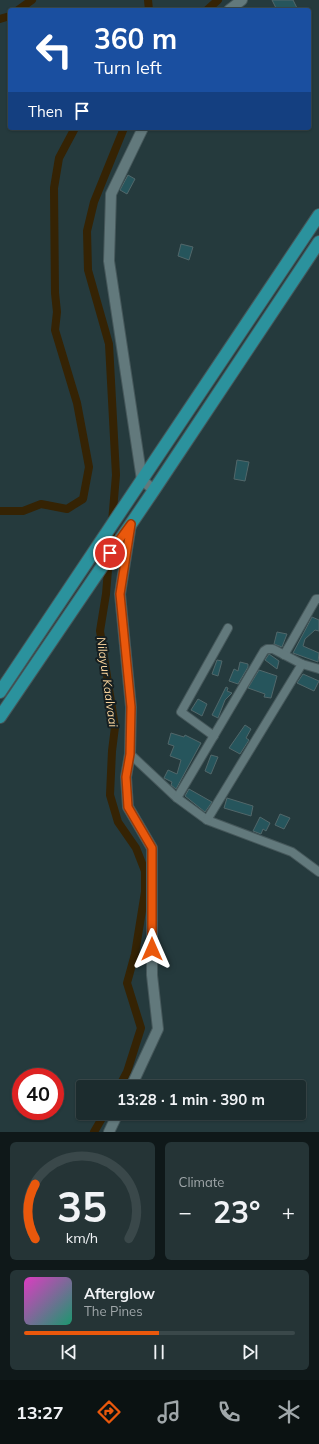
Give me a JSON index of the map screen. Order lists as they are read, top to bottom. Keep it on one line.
{"water":["Nilayur Kaalvaai"],"page":{"turn":["360 m","Turn left"],"then":"Then","limit":"40","trip":"13:28 · 1 min · 390 m","tile":"Climate","heat":["−","23°","+"],"song":["Afterglow","The Pines"],"tabs":"13:27","gauge":["35","km/h"]}}
